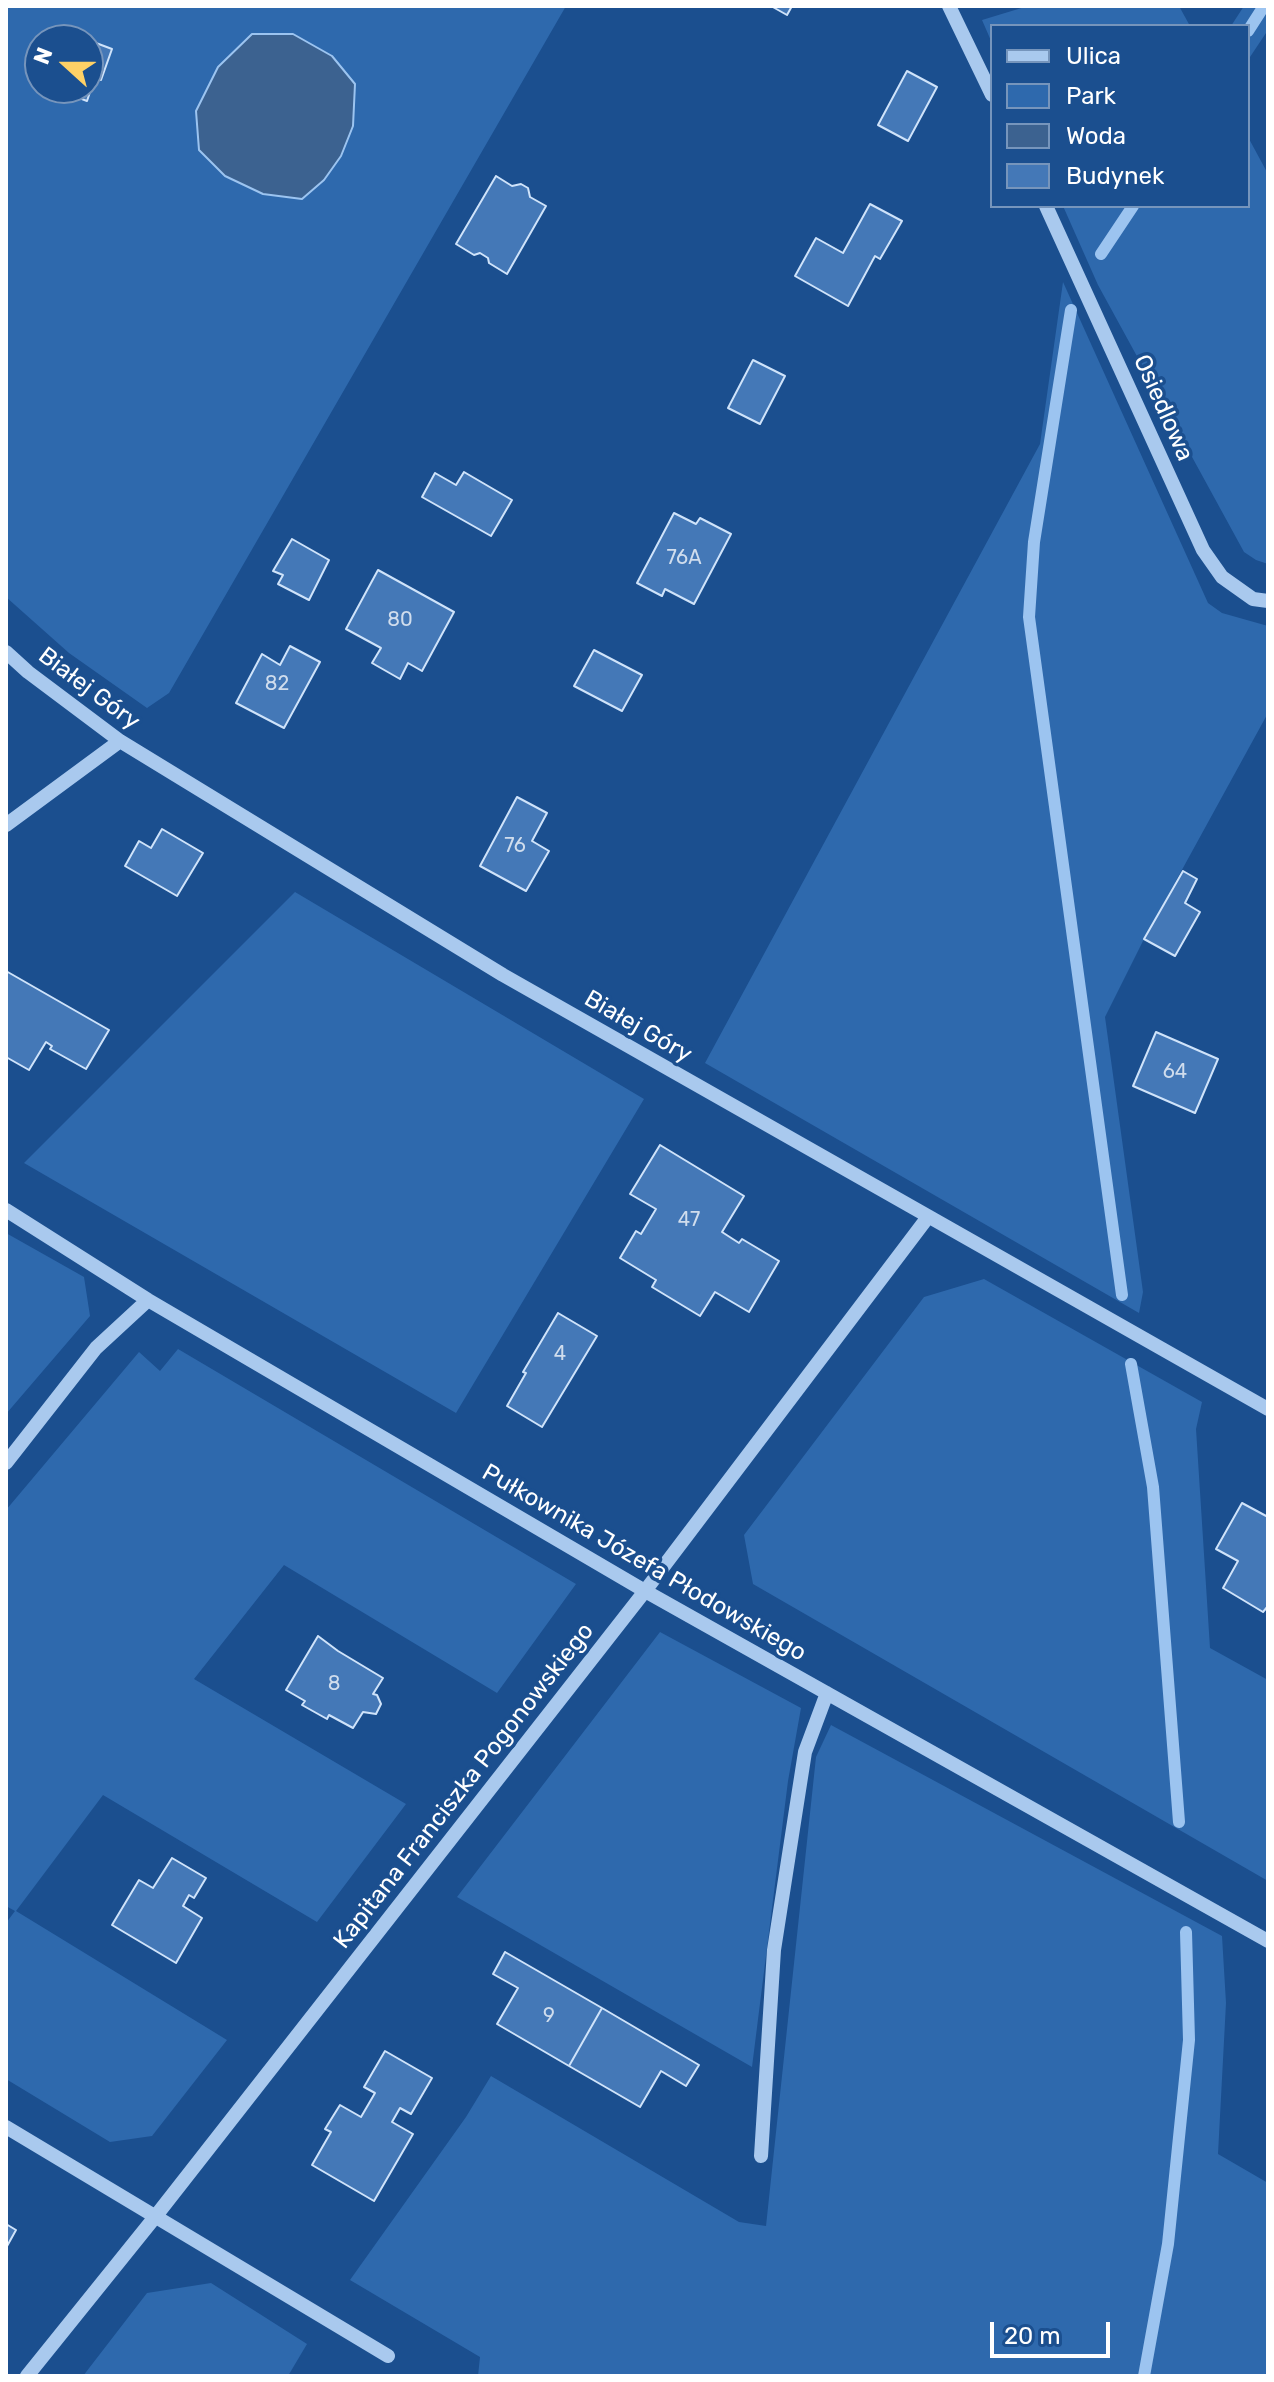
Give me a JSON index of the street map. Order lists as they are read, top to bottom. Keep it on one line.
{"streets":{"street":["Osiedlowa","Białej Góry","Pułkownika Józefa Płodowskiego","Kapitana Franciszka Pogonowskiego"]},"crossings":[["Białej Góry","Kapitana Franciszka Pogonowskiego"],["Pułkownika Józefa Płodowskiego","Kapitana Franciszka Pogonowskiego"]],"house_numbers":["76A","80","82","76","64","47","4","8","9"],"legend":["Ulica","Park","Woda","Budynek"],"scale_bar":"20 m","north":"left"}
